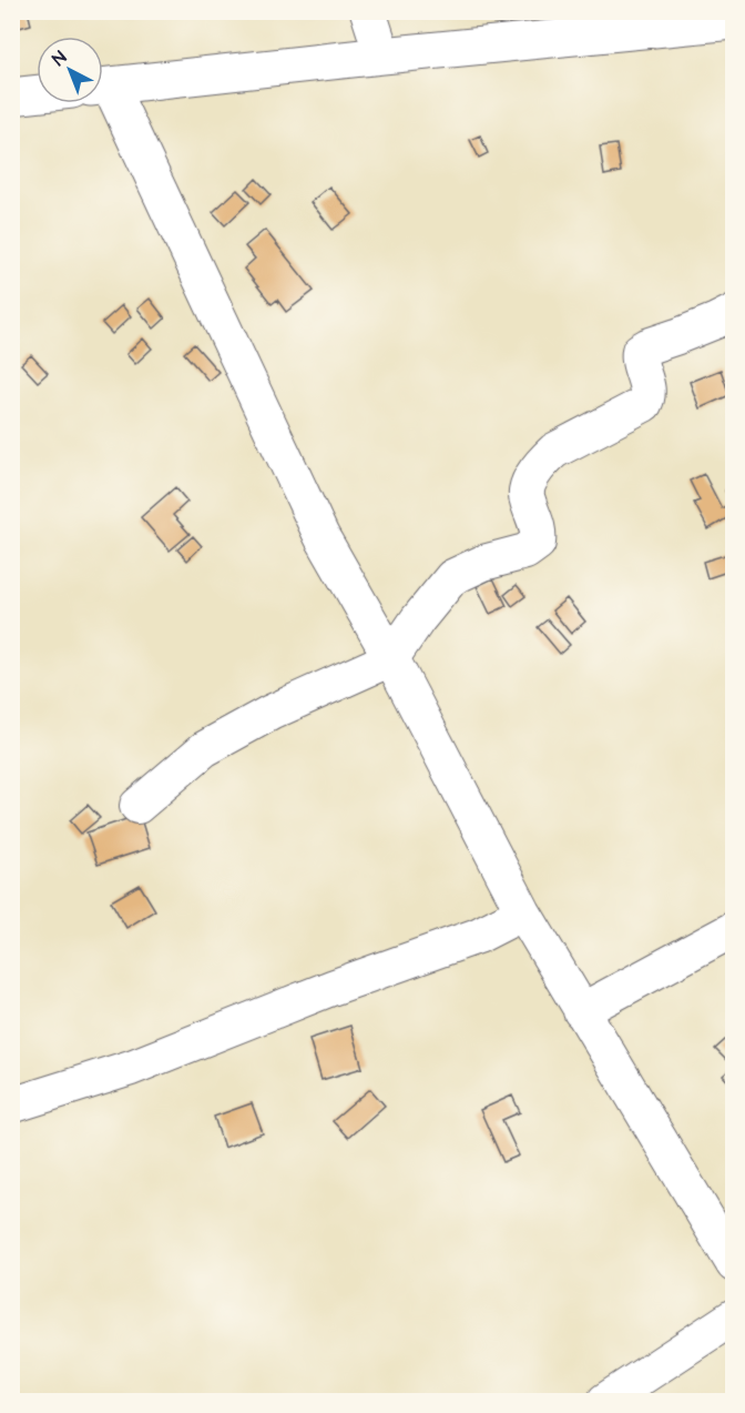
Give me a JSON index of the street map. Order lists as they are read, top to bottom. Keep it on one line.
{"north":"top left"}
